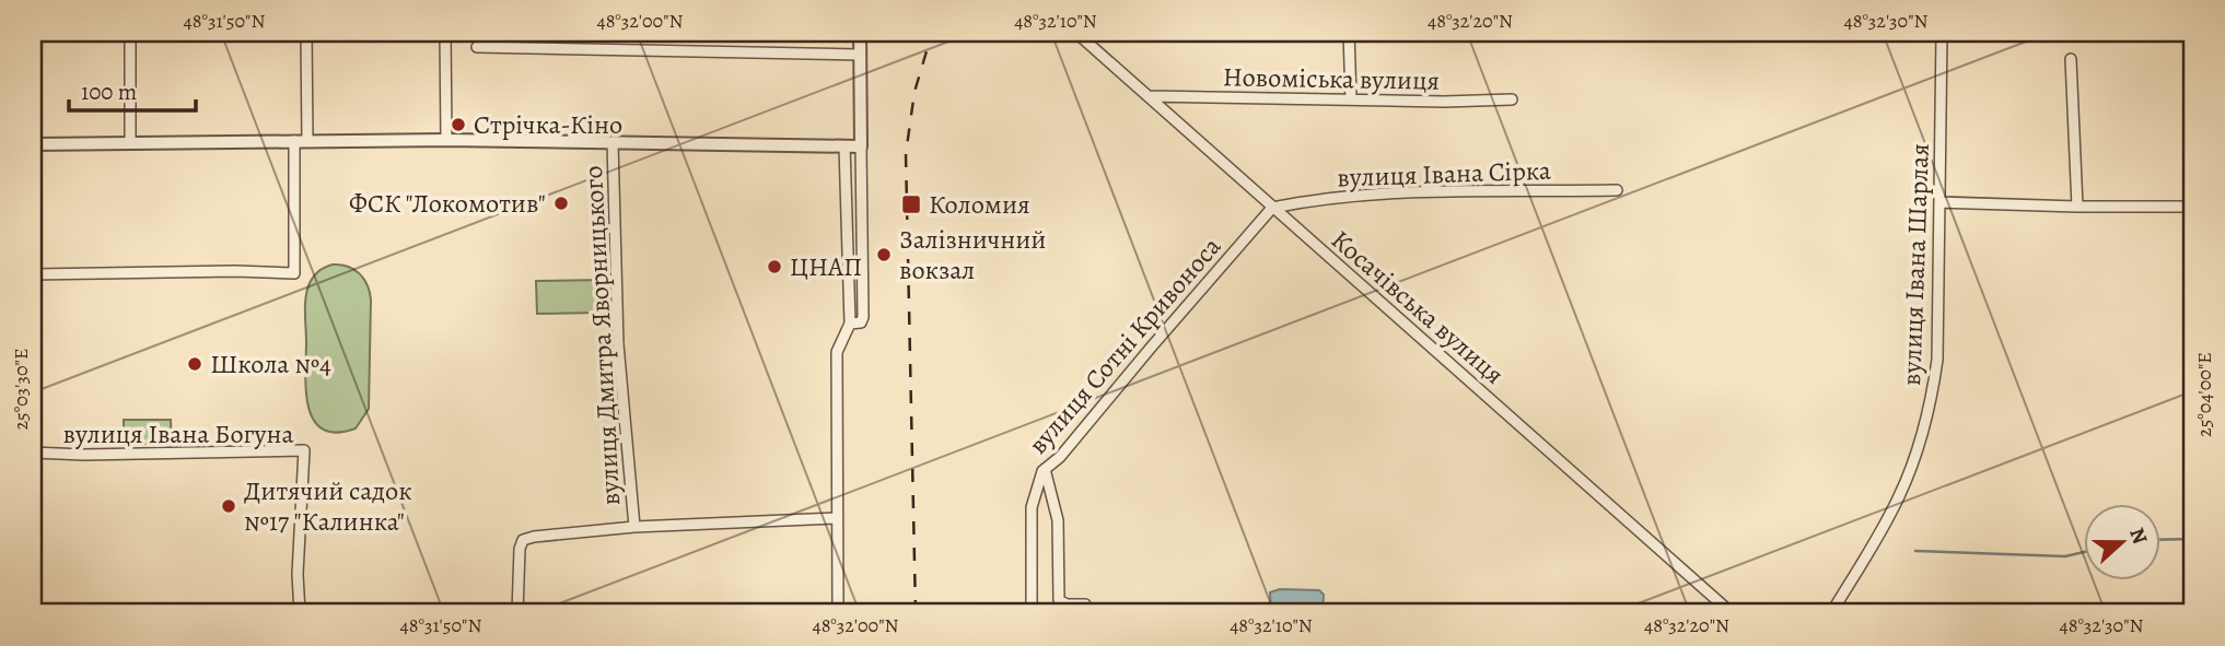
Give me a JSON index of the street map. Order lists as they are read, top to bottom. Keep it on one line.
{"streets":{"street":["Новоміська вулиця","вулиця Івана Сірка","вулиця Івана Шарлая","Косачівська вулиця","вулиця Дмитра Яворницького","вулиця Сотні Кривоноса","вулиця Івана Богуна"]},"crossings":[["Новоміська вулиця","Косачівська вулиця"],["вулиця Івана Сірка","Косачівська вулиця"],["вулиця Івана Сірка","вулиця Сотні Кривоноса"],["Косачівська вулиця","вулиця Сотні Кривоноса"]],"places":{"other":["Стрічка-Кіно","ФСК \"Локомотив\"","Залізничний вокзал","ЦНАП","Школа №4","Дитячий садок №17 \"Калинка\""],"transit":["Коломия"]},"scale_bar":"100 m","north":"right","coordinates":["48°31'50\"N","48°32'00\"N","48°32'10\"N","48°32'20\"N","48°32'30\"N","25°03'30\"E","25°04'00\"E"]}
